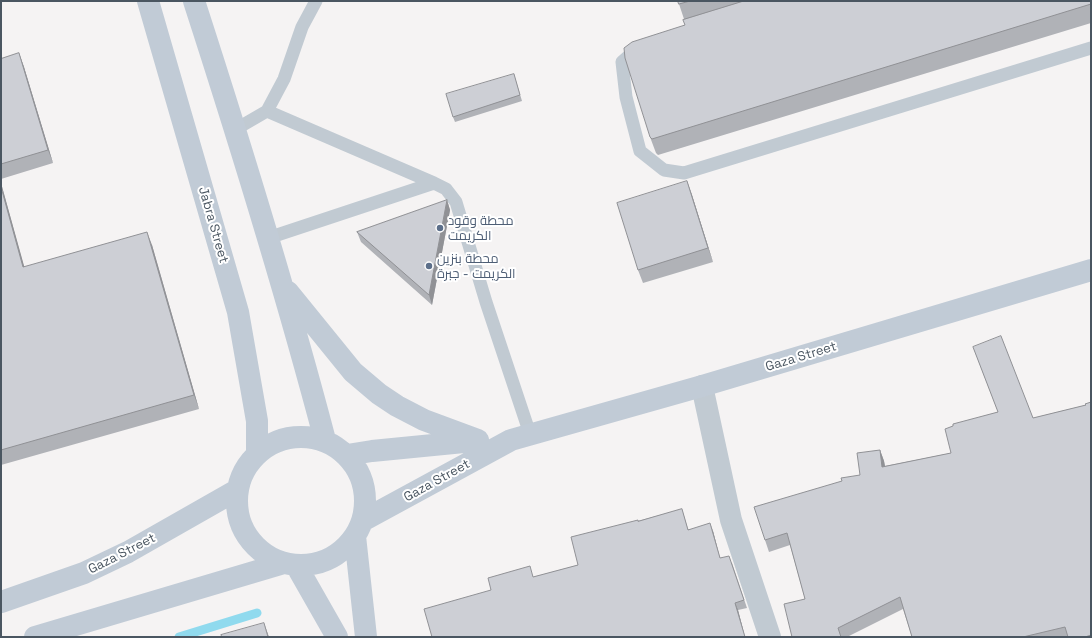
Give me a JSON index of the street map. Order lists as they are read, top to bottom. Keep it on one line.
{"streets":{"main road":["Jabra Street","Gaza Street"]},"crossings":[["Jabra Street","Gaza Street"]],"places":["محطة وقود الكريمت","محطة بنزين الكريمت - جبرة"]}
